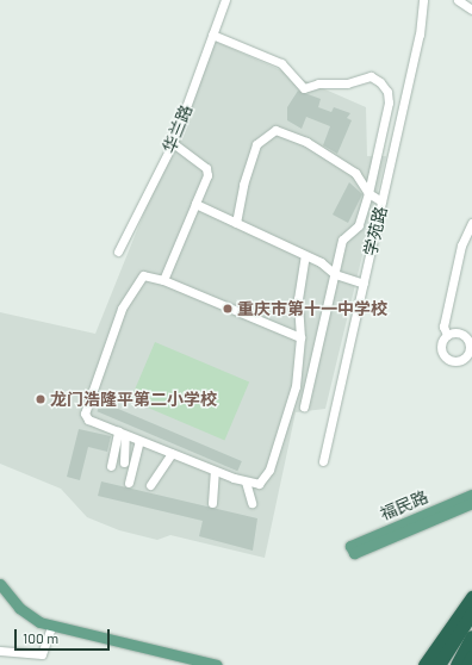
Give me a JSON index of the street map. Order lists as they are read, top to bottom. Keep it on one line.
{"streets":{"main road":["福民路"],"street":["华兰路","学苑路"]},"places":["重庆市第十一中学校","龙门浩隆平第二小学校"],"scale_bar":"100 m"}
